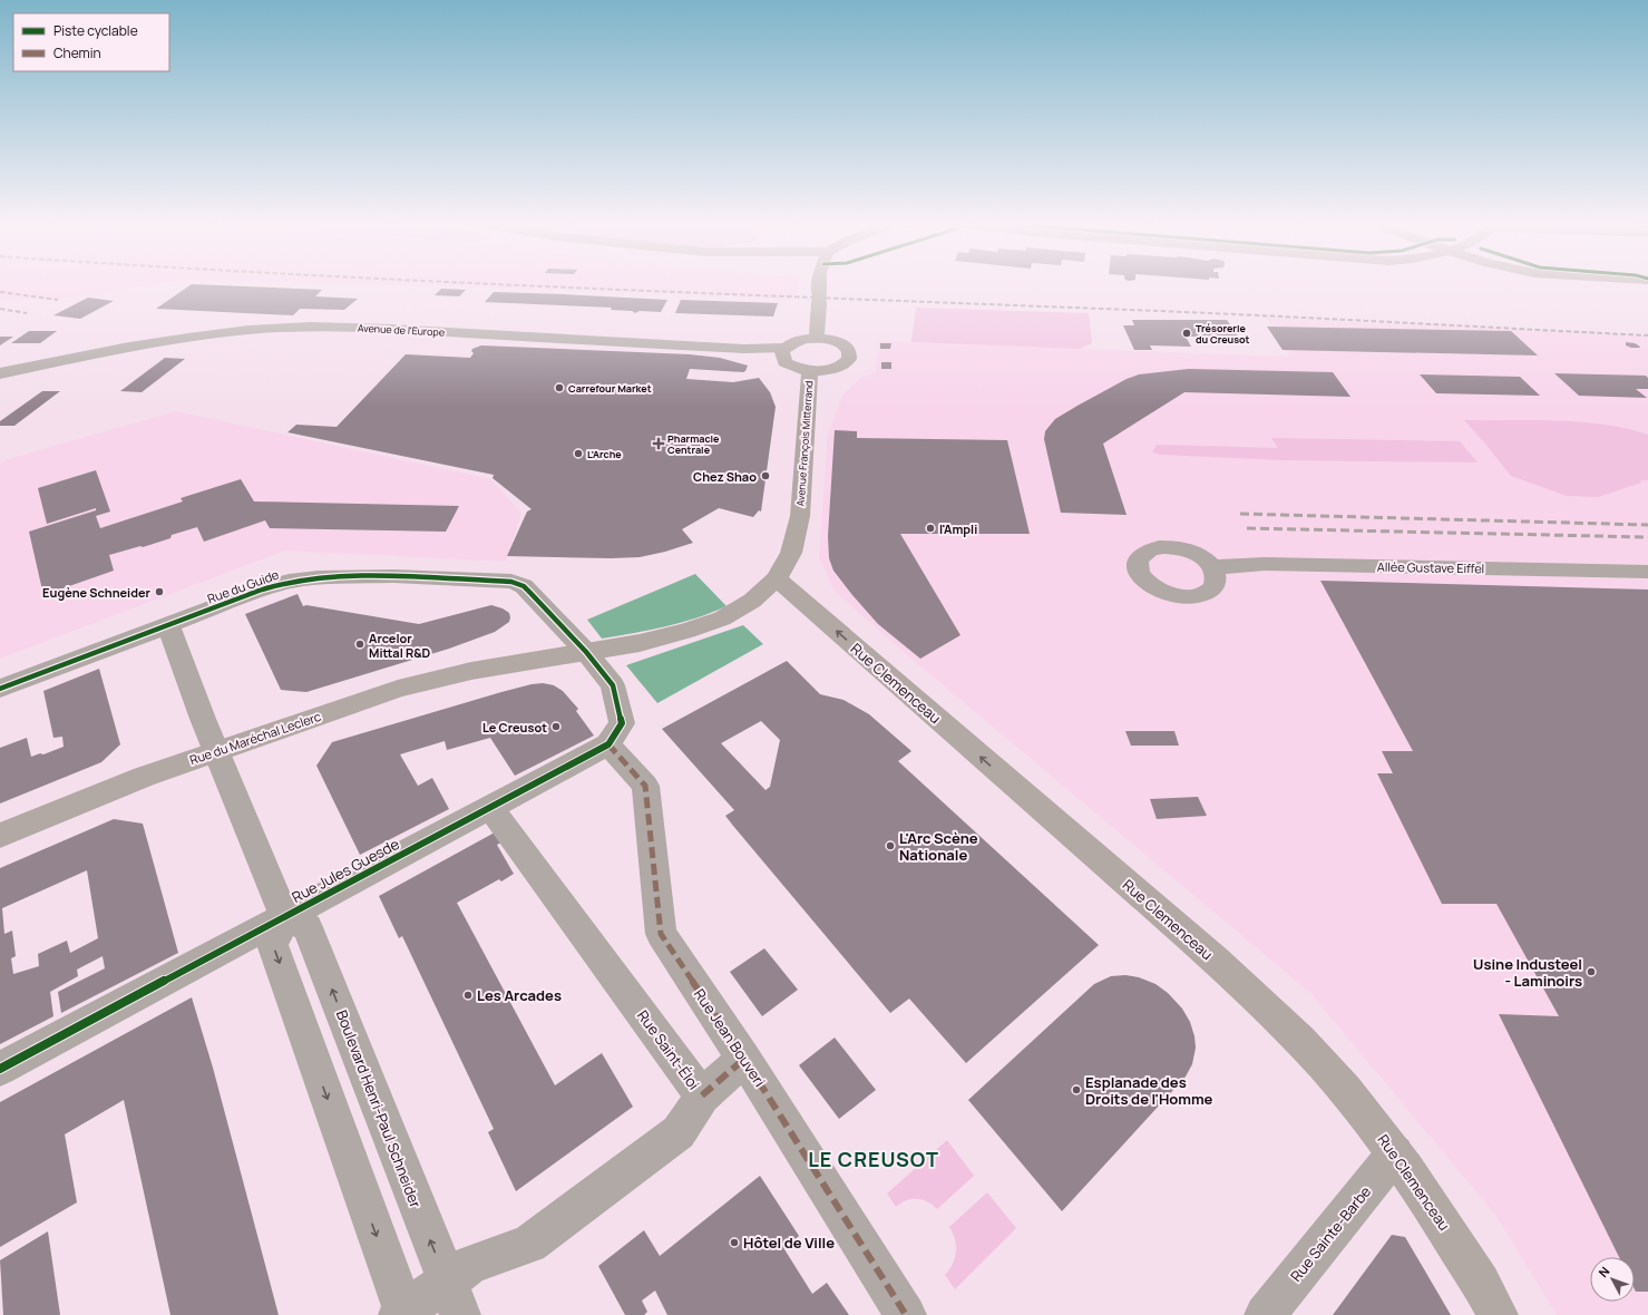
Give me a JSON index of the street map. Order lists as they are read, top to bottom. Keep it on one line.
{"streets":{"main road":["Avenue François Mitterrand","Rue Clemenceau","Rue du Maréchal Leclerc"],"street":["Avenue de l'Europe","Allée Gustave Eiffel","Rue du Guide","Rue Jules Guesde","Rue Jean Bouveri","Rue Saint-Éloi","Boulevard Henri-Paul Schneider","Rue Sainte-Barbe"]},"crossings":[["Avenue François Mitterrand","Rue du Guide"],["Avenue François Mitterrand","Rue Clemenceau"],["Avenue François Mitterrand","Rue du Maréchal Leclerc"],["Rue du Guide","Rue du Maréchal Leclerc"],["Rue Clemenceau","Rue Sainte-Barbe"],["Rue Jules Guesde","Rue Jean Bouveri"],["Rue Jules Guesde","Rue Saint-Éloi"],["Rue Jules Guesde","Boulevard Henri-Paul Schneider"],["Rue Saint-Éloi","Boulevard Henri-Paul Schneider"]],"one_way":["Rue Clemenceau"],"districts":["LE CREUSOT"],"places":{"other":["Trésorerie du Creusot","Carrefour Market","L'Arche","Chez Shao","l'Ampli","Eugène Schneider","Arcelor Mittal R&D","Le Creusot","L'Arc Scène Nationale","Usine Industeel - Laminoirs","Les Arcades","Esplanade des Droits de l'Homme","Hôtel de Ville"],"health":["Pharmacie Centrale"]},"legend":["Piste cyclable","Chemin"],"north":"top left"}
